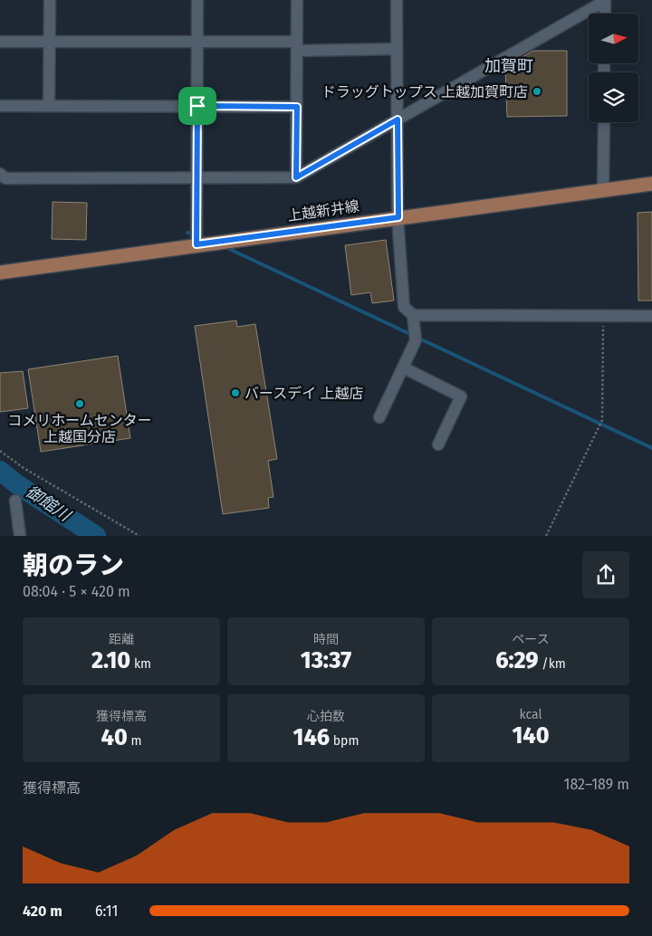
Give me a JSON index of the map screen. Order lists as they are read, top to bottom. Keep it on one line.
{"streets":{"main road":["上越新井線"]},"districts":["加賀町"],"water":["御館川"],"places":["ドラッグトップス 上越加賀町店","バースデイ 上越店","コメリホームセンター 上越国分店"],"north":"right","page":{"heading":["朝のラン","08:04 · 5 × 420 m"],"stats":[["距離","2.10 km"],["時間","13:37"],["ペース","6:29 /km"],["獲得標高","40 m"],["心拍数","146 bpm"],["kcal","140"]],"chart":["獲得標高","182–189 m"],"list":[{"name":"420 m","note":"6:11"}]}}
